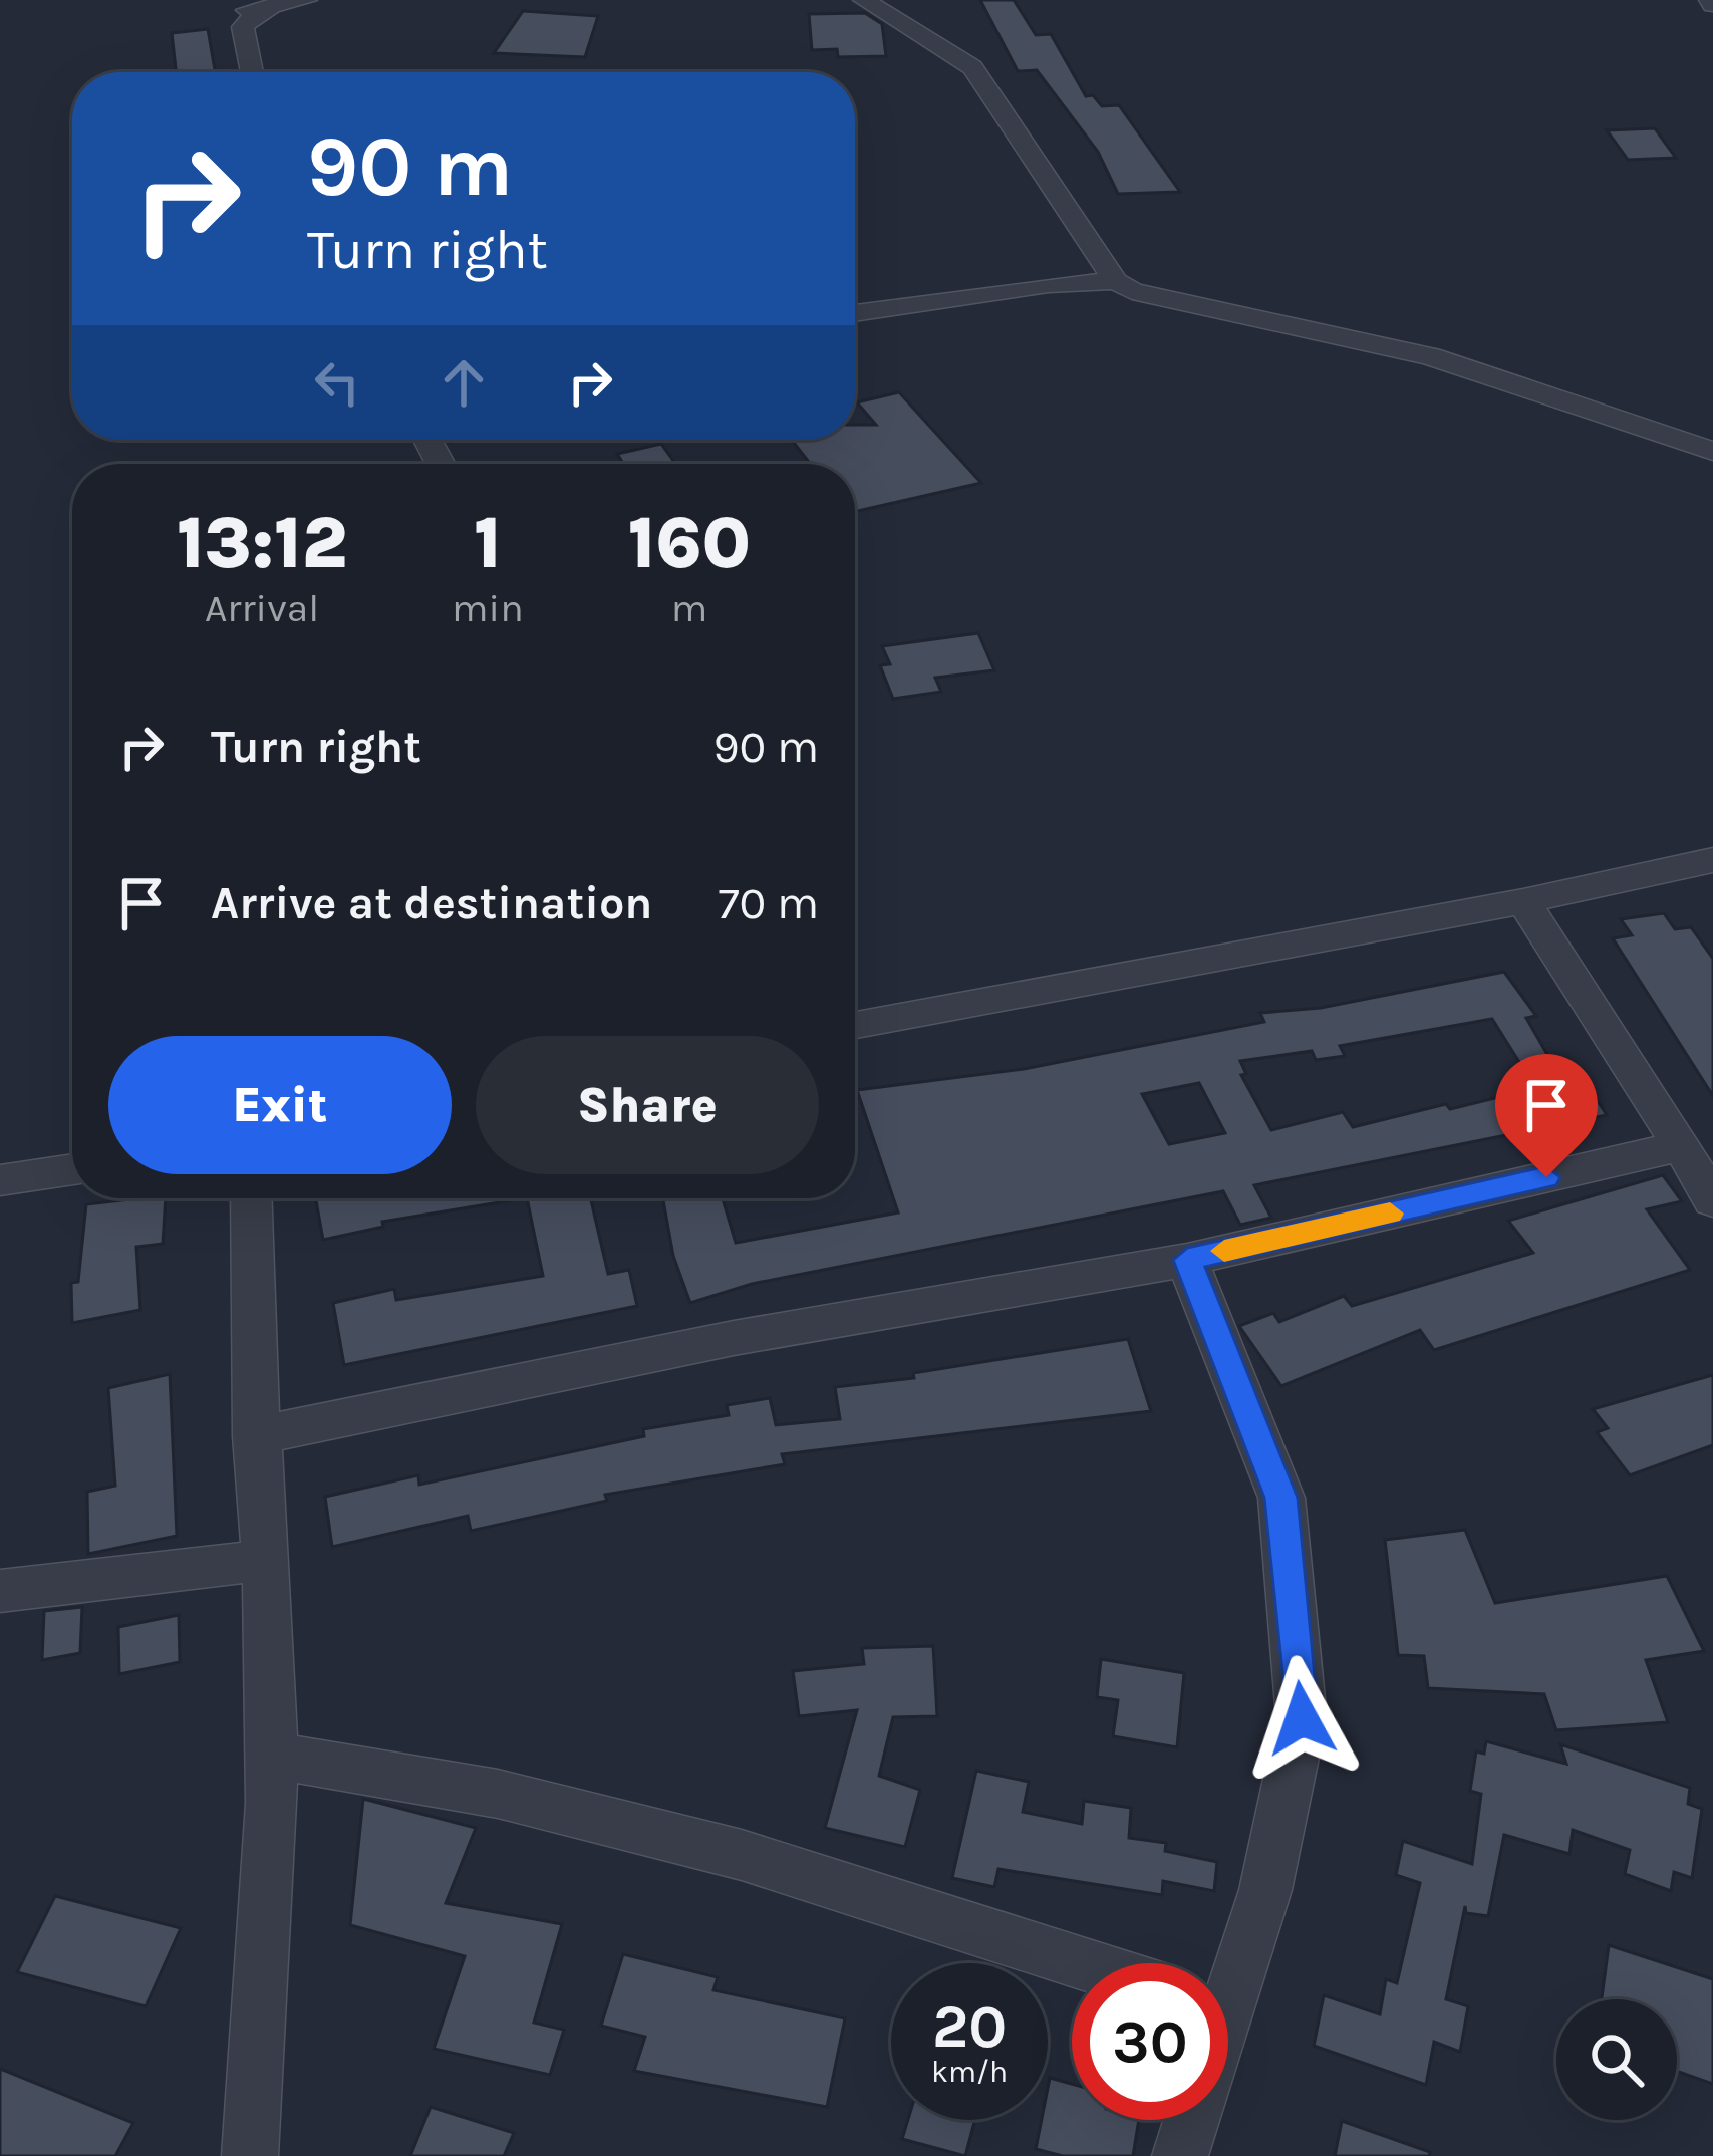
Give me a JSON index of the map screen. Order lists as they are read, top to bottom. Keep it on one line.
{"page":{"turn":["90 m","Turn right"],"eta":["13:12","Arrival","1","min","160","m"],"list":[{"name":"Turn right","value":"90 m"},{"name":"Arrive at destination","value":"70 m"}],"buttons":["Exit","Share"],"speed":"20 km/h","limit":"30"}}
